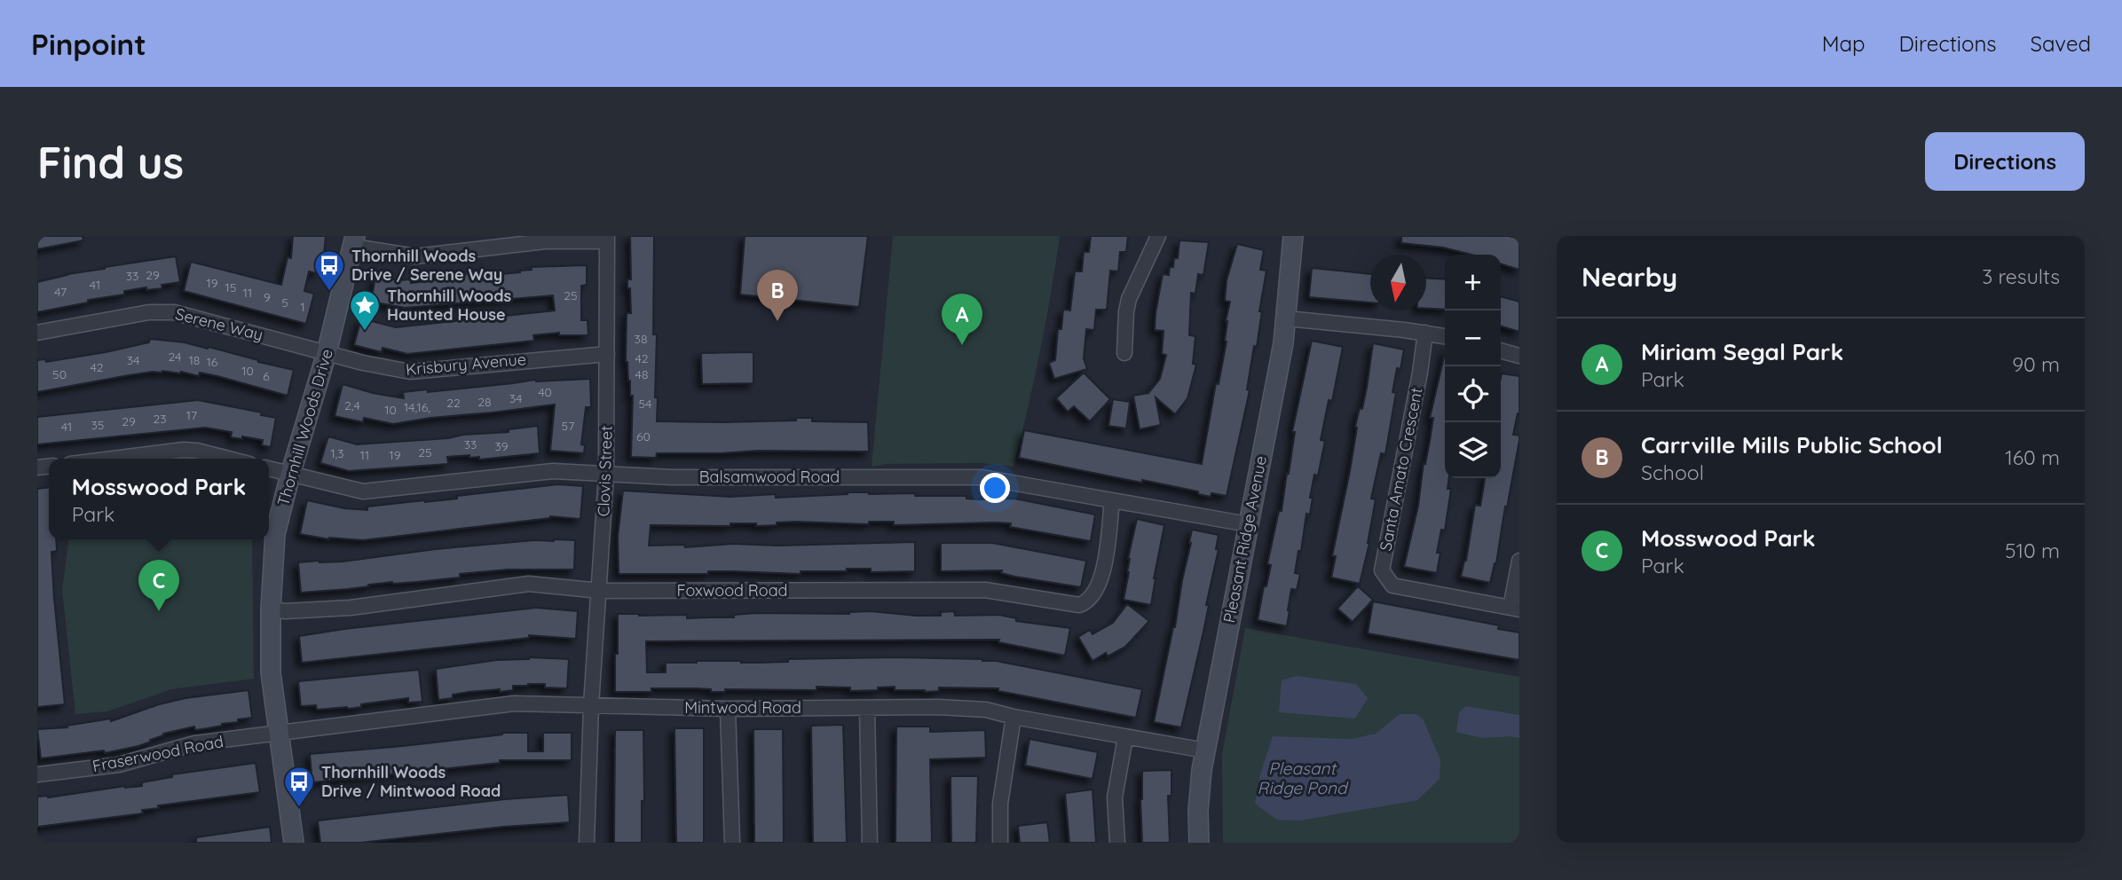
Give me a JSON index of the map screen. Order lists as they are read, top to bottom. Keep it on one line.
{"streets":{"street":["Serene Way","Krisbury Avenue","Thornhill Woods Drive","Santa Amato Crescent","Clovis Street","Balsamwood Road","Pleasant Ridge Avenue","Foxwood Road","Mintwood Road","Fraserwood Road"]},"crossings":[["Serene Way","Krisbury Avenue"],["Serene Way","Thornhill Woods Drive"],["Krisbury Avenue","Thornhill Woods Drive"],["Krisbury Avenue","Clovis Street"],["Thornhill Woods Drive","Balsamwood Road"],["Thornhill Woods Drive","Foxwood Road"],["Thornhill Woods Drive","Mintwood Road"],["Thornhill Woods Drive","Fraserwood Road"],["Clovis Street","Balsamwood Road"],["Clovis Street","Foxwood Road"],["Clovis Street","Mintwood Road"],["Balsamwood Road","Pleasant Ridge Avenue"],["Balsamwood Road","Foxwood Road"],["Pleasant Ridge Avenue","Mintwood Road"],["Mintwood Road","Fraserwood Road"]],"water":["Pleasant Ridge Pond"],"places":{"bus stop":["Thornhill Woods Drive / Serene Way","Thornhill Woods Drive / Mintwood Road"],"place":["Thornhill Woods Haunted House"]},"house_numbers":["29","33","19","41","15","47","11","25","9","5","1","38","24","42","34","18","16","42","10","50","48","6","40","34","28","22","54","2,4","14,16,","10","17","23","29","35","57","41","60","33","39","25","1,3","11","19"],"north":"bottom","page":{"header":"Pinpoint","nav":["Map","Directions","Saved"],"buttons":"Directions","title":"Find us","heading":["Nearby","3 results"],"map_buttons":["+","−"],"pins":["B","A","C"],"list":[{"mark":"A","name":"Miriam Segal Park","note":"Park","value":"90 m"},{"mark":"B","name":"Carrville Mills Public School","note":"School","value":"160 m"},{"mark":"C","name":"Mosswood Park","note":"Park","value":"510 m"}],"popup":["Mosswood Park","Park"]}}
